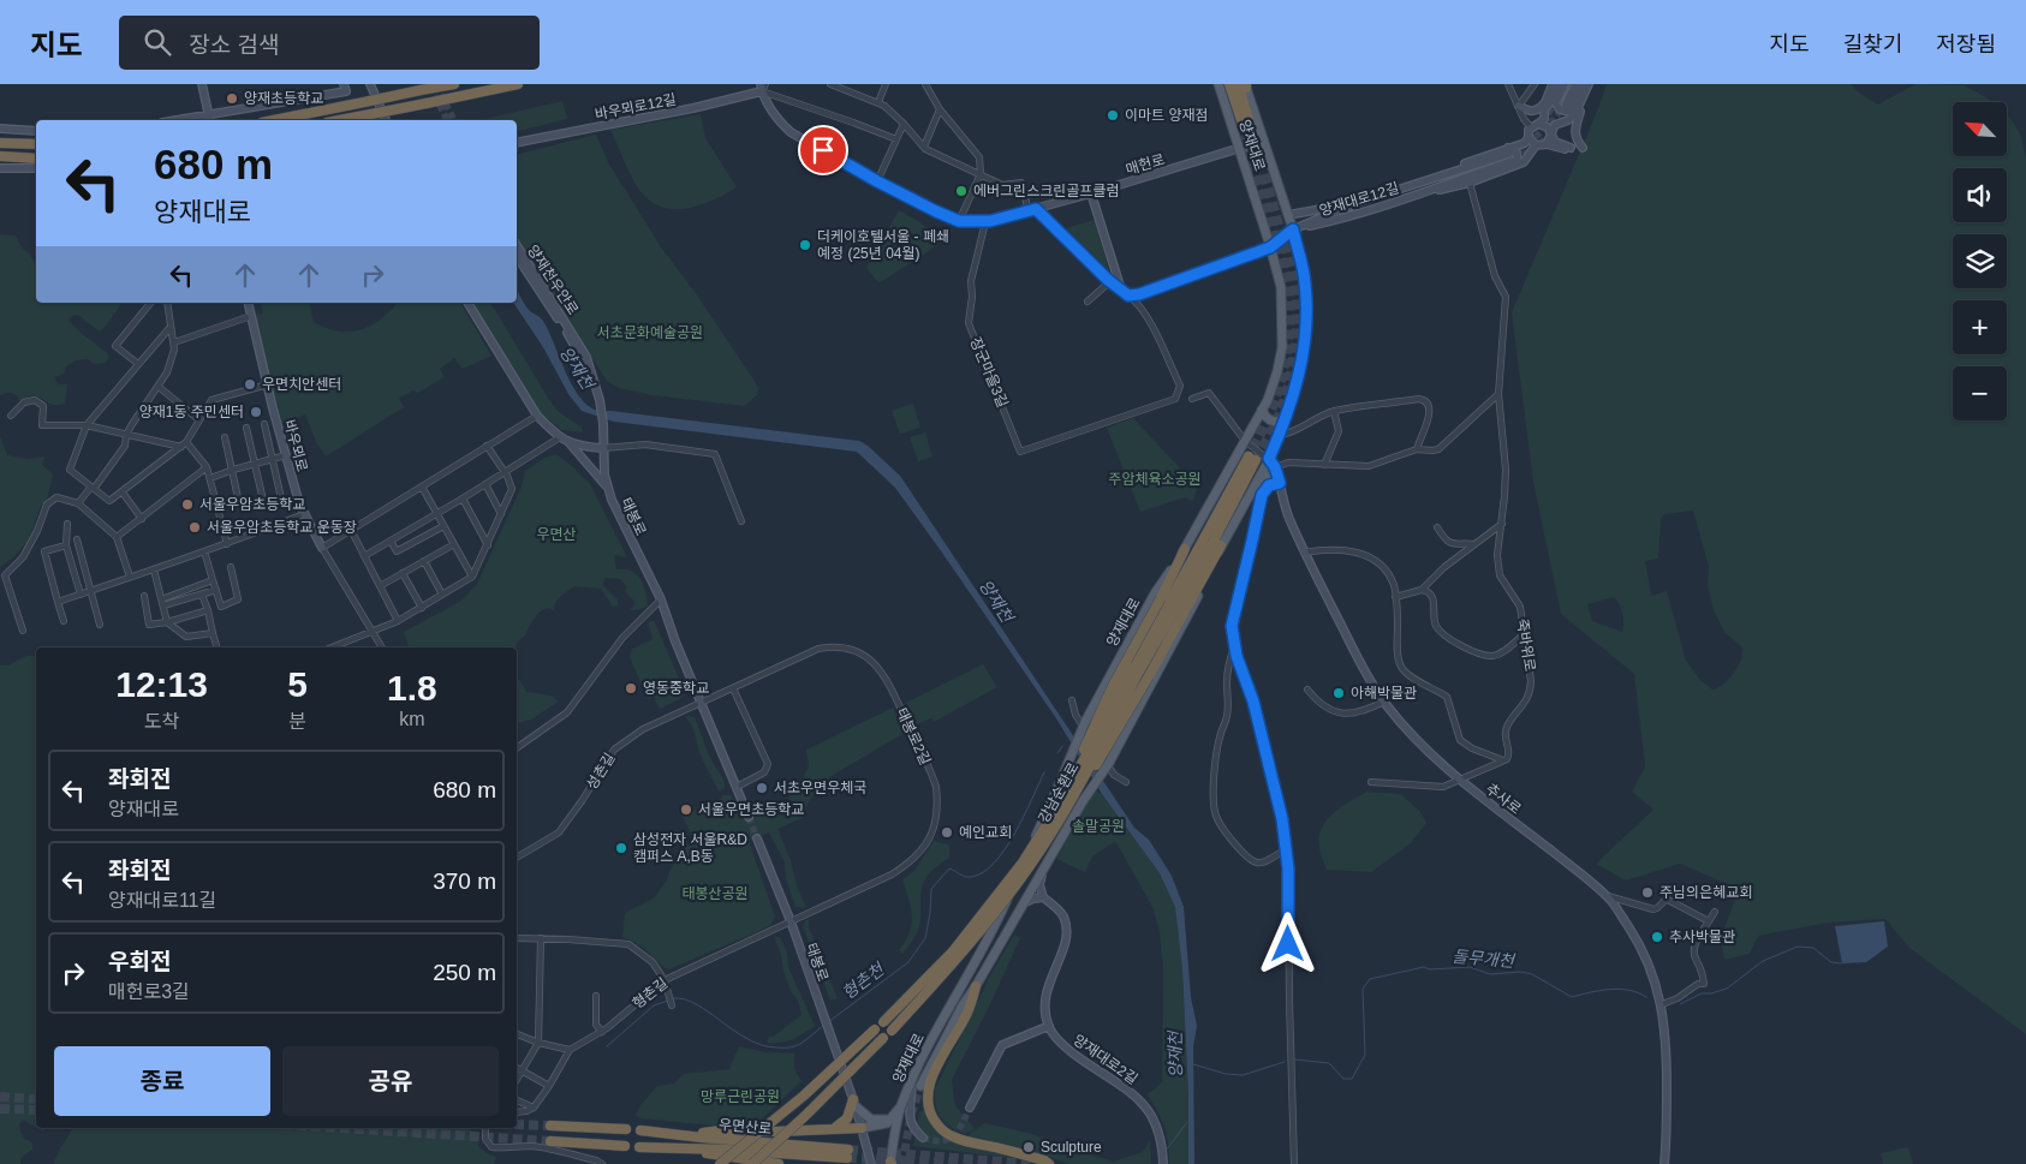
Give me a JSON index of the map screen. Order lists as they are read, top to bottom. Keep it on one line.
{"streets":{"highway":["양재대로","강남순환로","우면산로"],"street":["바우뫼로12길","매헌로","양재대로12길","양재천우안로","장군마을3길","바우뫼로","태봉로","죽바위로","태봉로2길","성촌길","추사로","형촌길","양재대로2길"]},"crossings":[["바우뫼로12길","매헌로"],["양재대로","매헌로"],["양재대로","양재대로12길"],["양재대로","강남순환로"],["양재대로","추사로"],["매헌로","장군마을3길"],["양재천우안로","태봉로"],["태봉로","태봉로2길"],["태봉로","성촌길"],["태봉로","형촌길"],["태봉로2길","성촌길"],["태봉로2길","형촌길"]],"water":["양재천","돌무개천","형촌천"],"parks":["서초문화예술공원","주암체육소공원","우면산","솔말공원","태봉산공원","망루근린공원"],"places":["양재초등학교","이마트 양재점","에버그린스크린골프클럼","더케이호텔서울 - 폐쇄 예정 (25년 04월)","우면치안센터","양재1동 주민센터","서울우암초등학교","서울우암초등학교 운동장","영동중학교","아해박물관","서초우면우체국","서울우면초등학교","예인교회","삼성전자 서울R&D 캠퍼스 A,B동","주님의은혜교회","추사박물관","Sculpture"],"north":"top left","page":{"header":"지도","search":"장소 검색","nav":["지도","길찾기","저장됨"],"map_buttons":["+","−"],"turn":["680 m","양재대로"],"eta":["12:13","도착","5","분","1.8","km"],"list":[{"name":"좌회전","note":"양재대로","value":"680 m"},{"name":"좌회전","note":"양재대로11길","value":"370 m"},{"name":"우회전","note":"매헌로3길","value":"250 m"}],"buttons":["종료","공유"]}}
